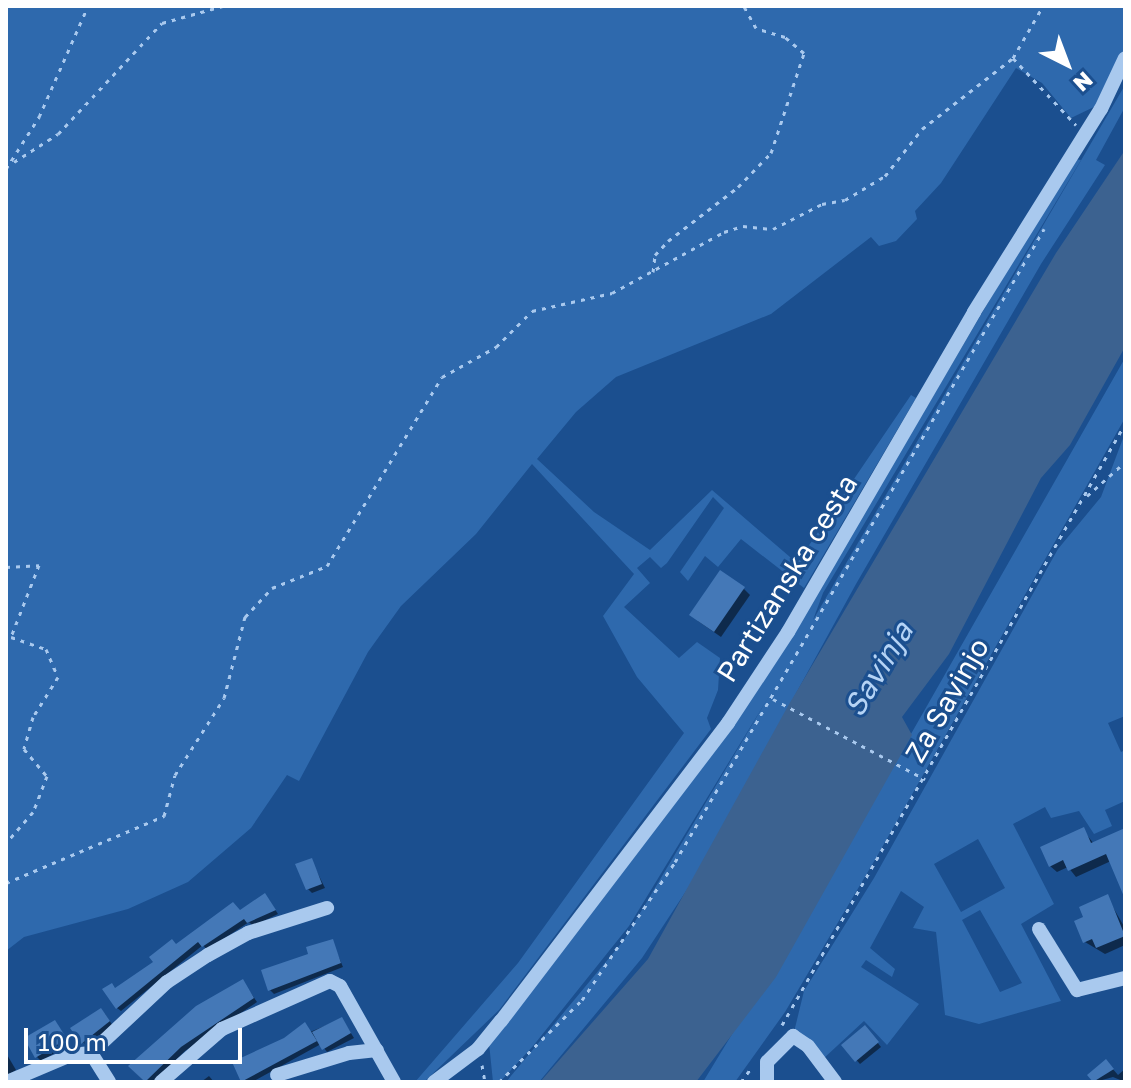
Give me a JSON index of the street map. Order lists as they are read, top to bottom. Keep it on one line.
{"streets":{"street":["Partizanska cesta"],"path":["Za Savinjo"]},"water":["Savinja"],"scale_bar":"100 m","north":"bottom right"}
